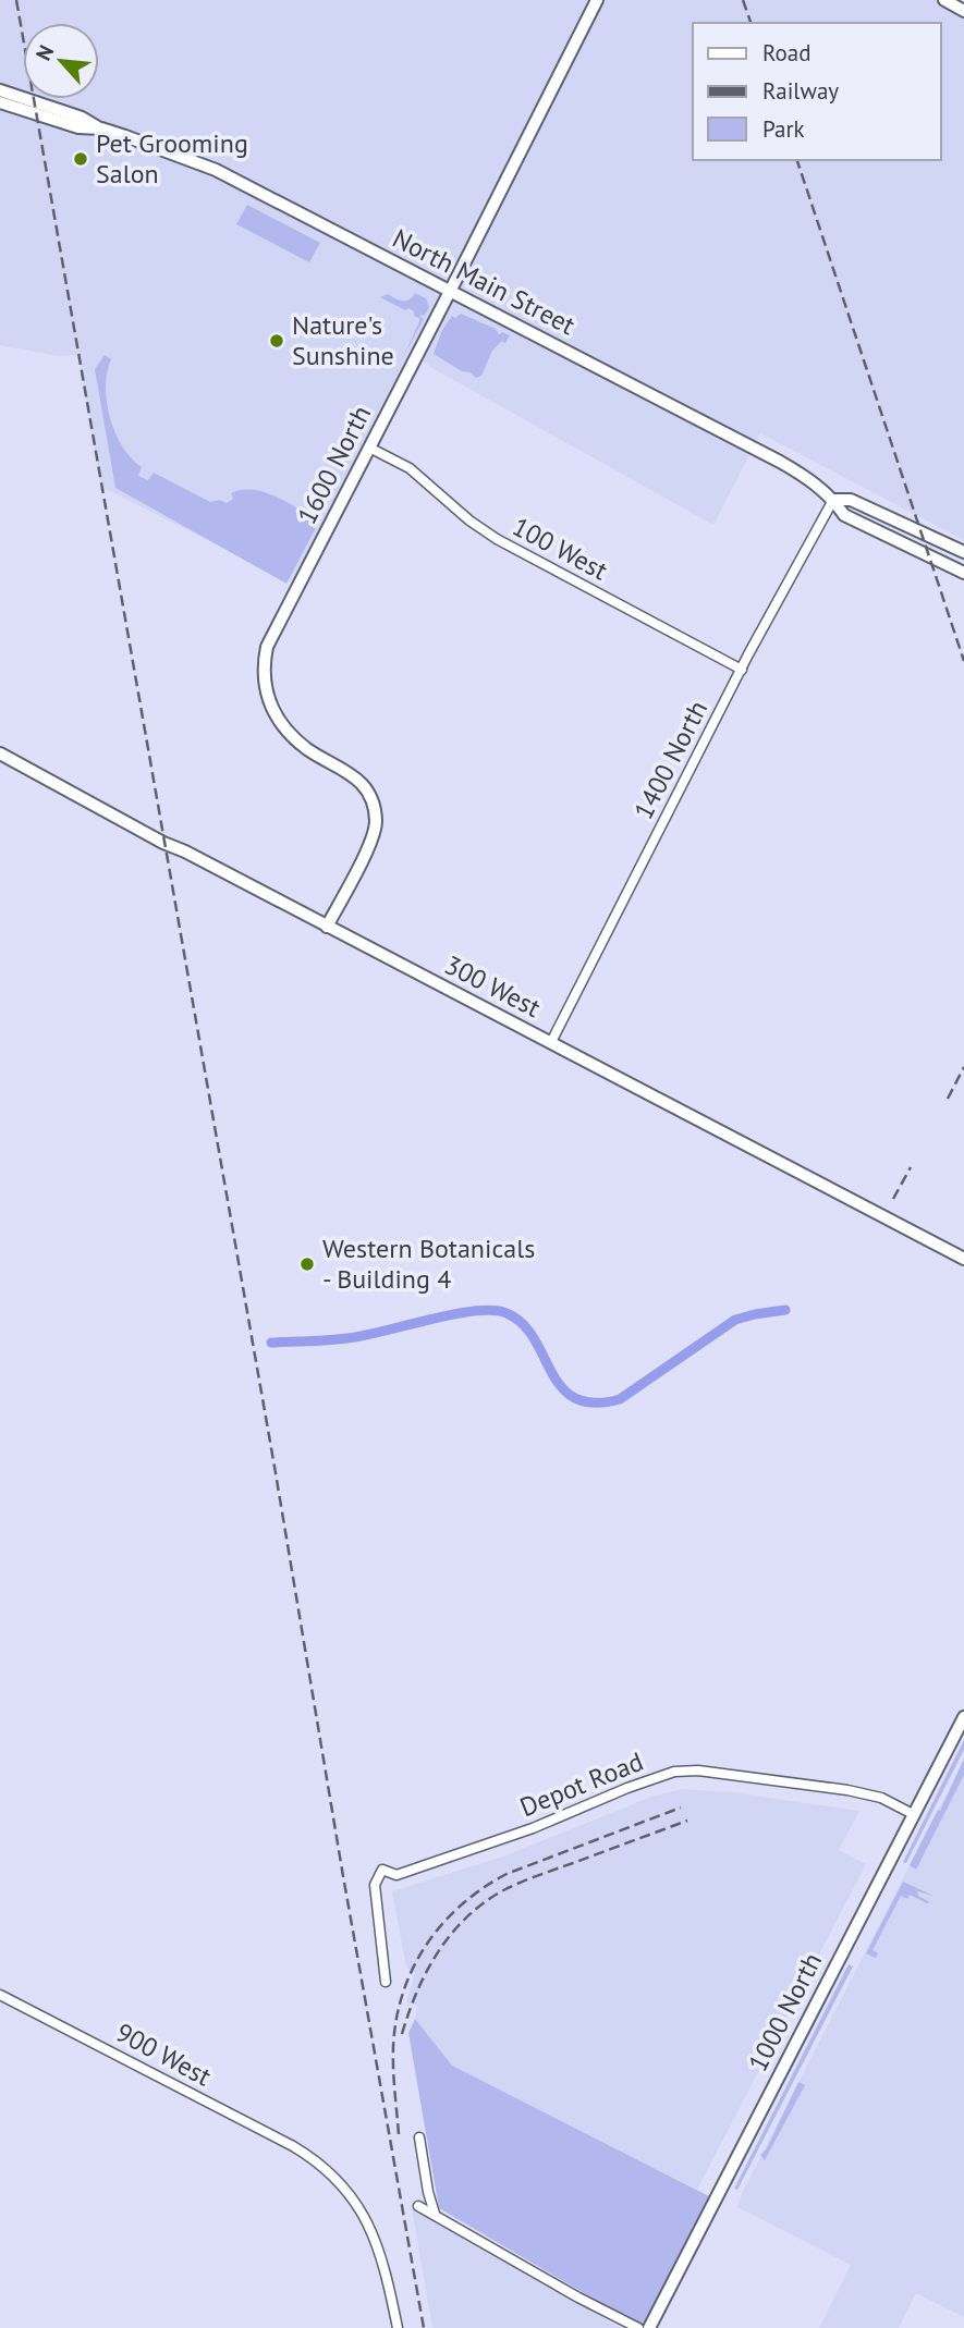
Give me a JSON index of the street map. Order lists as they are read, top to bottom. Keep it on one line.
{"streets":{"street":["North Main Street","1600 North","100 West","1400 North","300 West","Depot Road","1000 North","900 West"]},"crossings":[["North Main Street","1600 North"],["North Main Street","1400 North"],["1600 North","100 West"],["1600 North","300 West"],["100 West","1400 North"],["1400 North","300 West"],["Depot Road","1000 North"]],"places":["Pet Grooming Salon","Nature's Sunshine","Western Botanicals - Building 4"],"legend":["Road","Railway","Park"],"north":"top left"}
